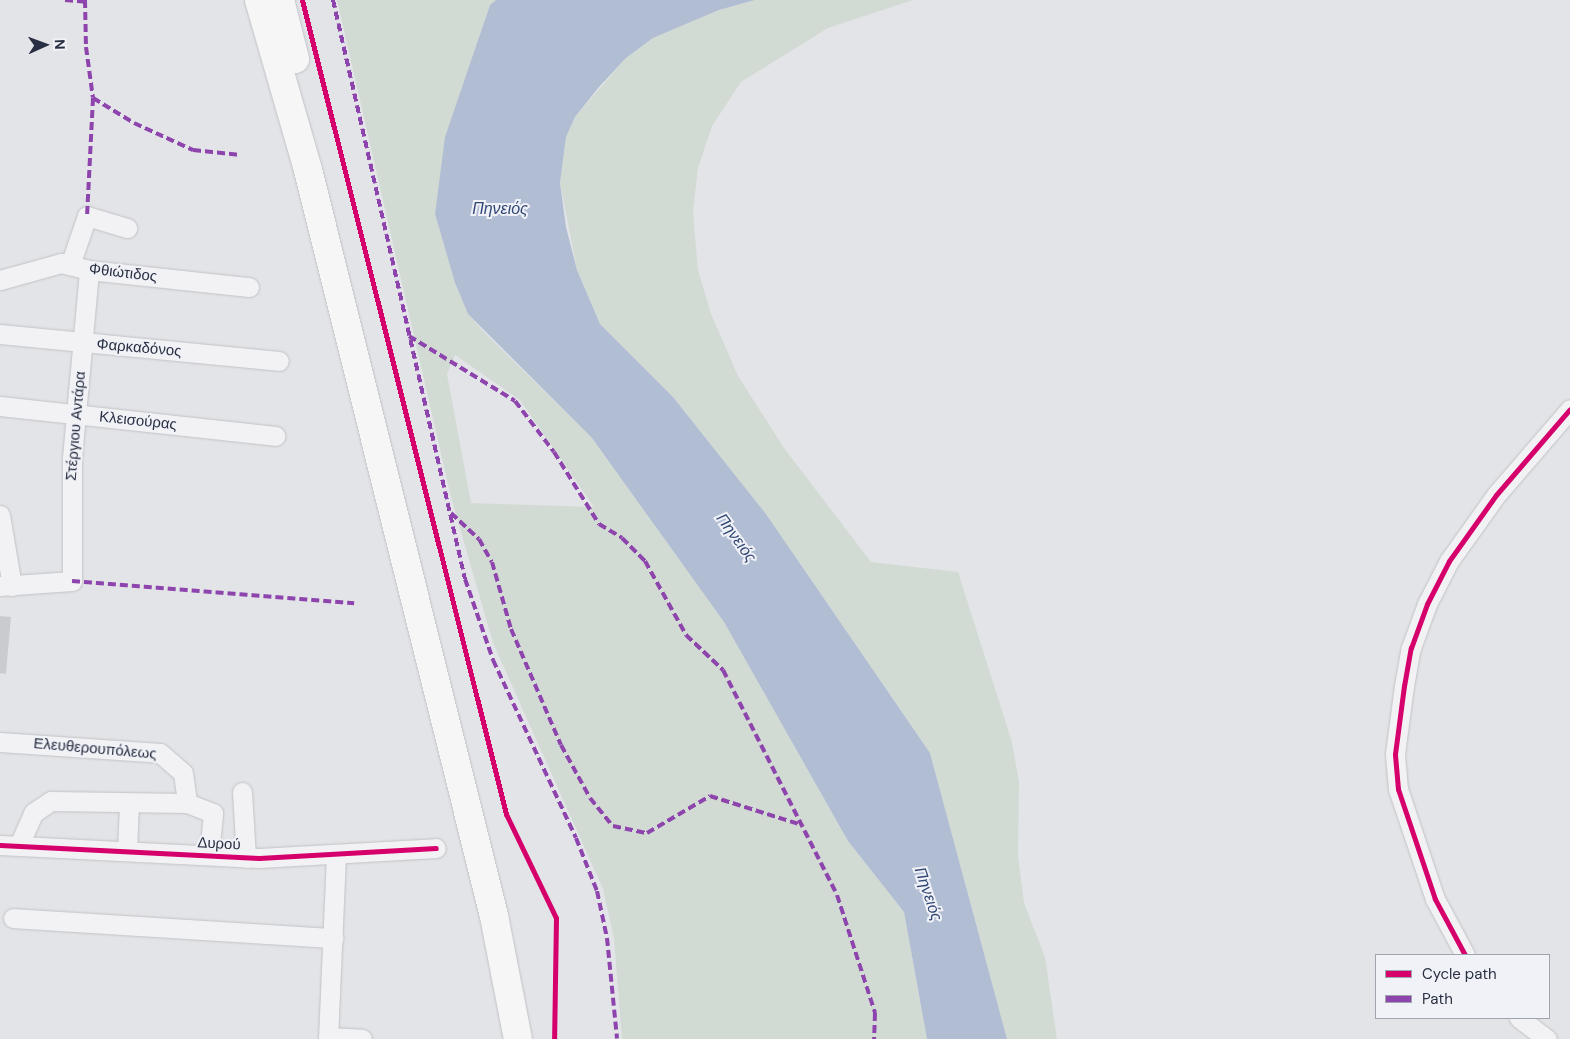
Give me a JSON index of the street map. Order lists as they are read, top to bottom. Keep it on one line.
{"streets":{"street":["Φθιώτιδος","Φαρκαδόνος","Κλεισούρας","Στέργιου Αντάρα","Ελευθερουπόλεως","Δυρού"]},"crossings":[["Φθιώτιδος","Στέργιου Αντάρα"],["Φαρκαδόνος","Στέργιου Αντάρα"],["Κλεισούρας","Στέργιου Αντάρα"]],"water":["Πηνειός"],"legend":["Cycle path","Path"],"north":"right"}
